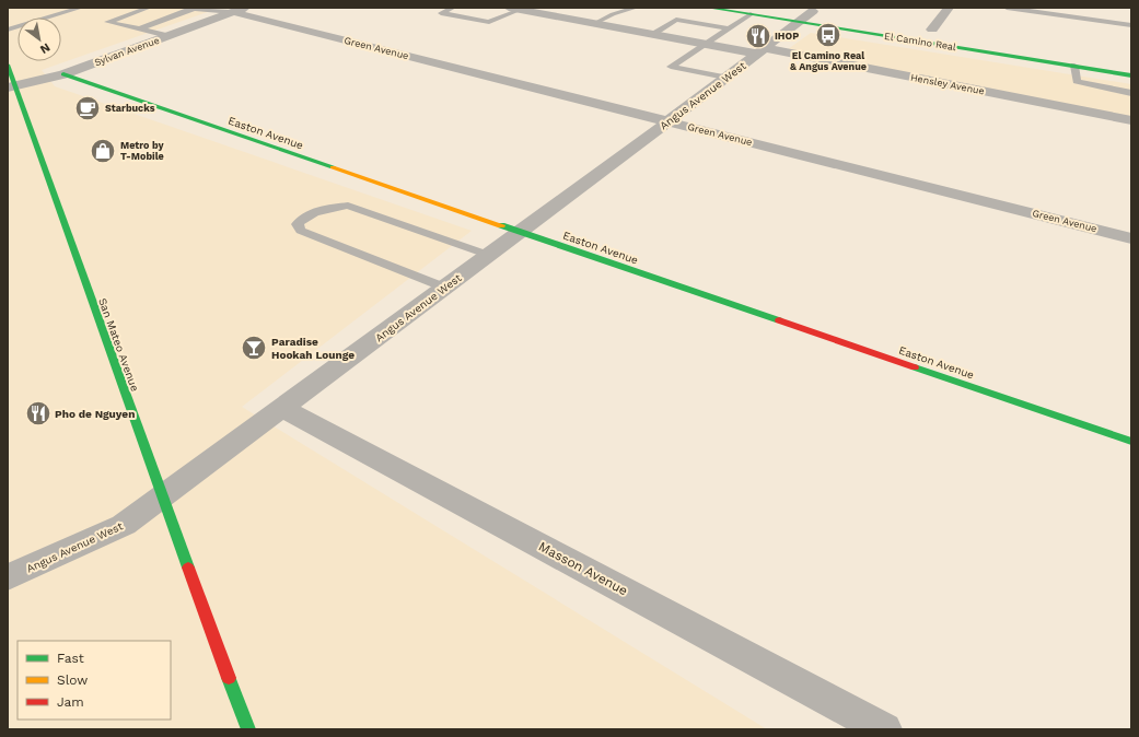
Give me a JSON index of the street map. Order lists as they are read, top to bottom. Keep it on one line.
{"streets":{"street":["El Camino Real","Green Avenue","Sylvan Avenue","Hensley Avenue","Angus Avenue West","Easton Avenue","San Mateo Avenue","Masson Avenue"]},"crossings":[["El Camino Real","Angus Avenue West"],["Green Avenue","Sylvan Avenue"],["Green Avenue","Angus Avenue West"],["Sylvan Avenue","Easton Avenue"],["Sylvan Avenue","San Mateo Avenue"],["Hensley Avenue","Angus Avenue West"],["Angus Avenue West","Easton Avenue"],["Angus Avenue West","San Mateo Avenue"],["Angus Avenue West","Masson Avenue"]],"places":{"bus stop":["El Camino Real & Angus Avenue"],"restaurant":["IHOP","Pho de Nguyen"],"cafe":["Starbucks"],"shop":["Metro by T-Mobile"],"bar":["Paradise Hookah Lounge"]},"legend":["Fast","Slow","Jam"],"north":"bottom right"}
